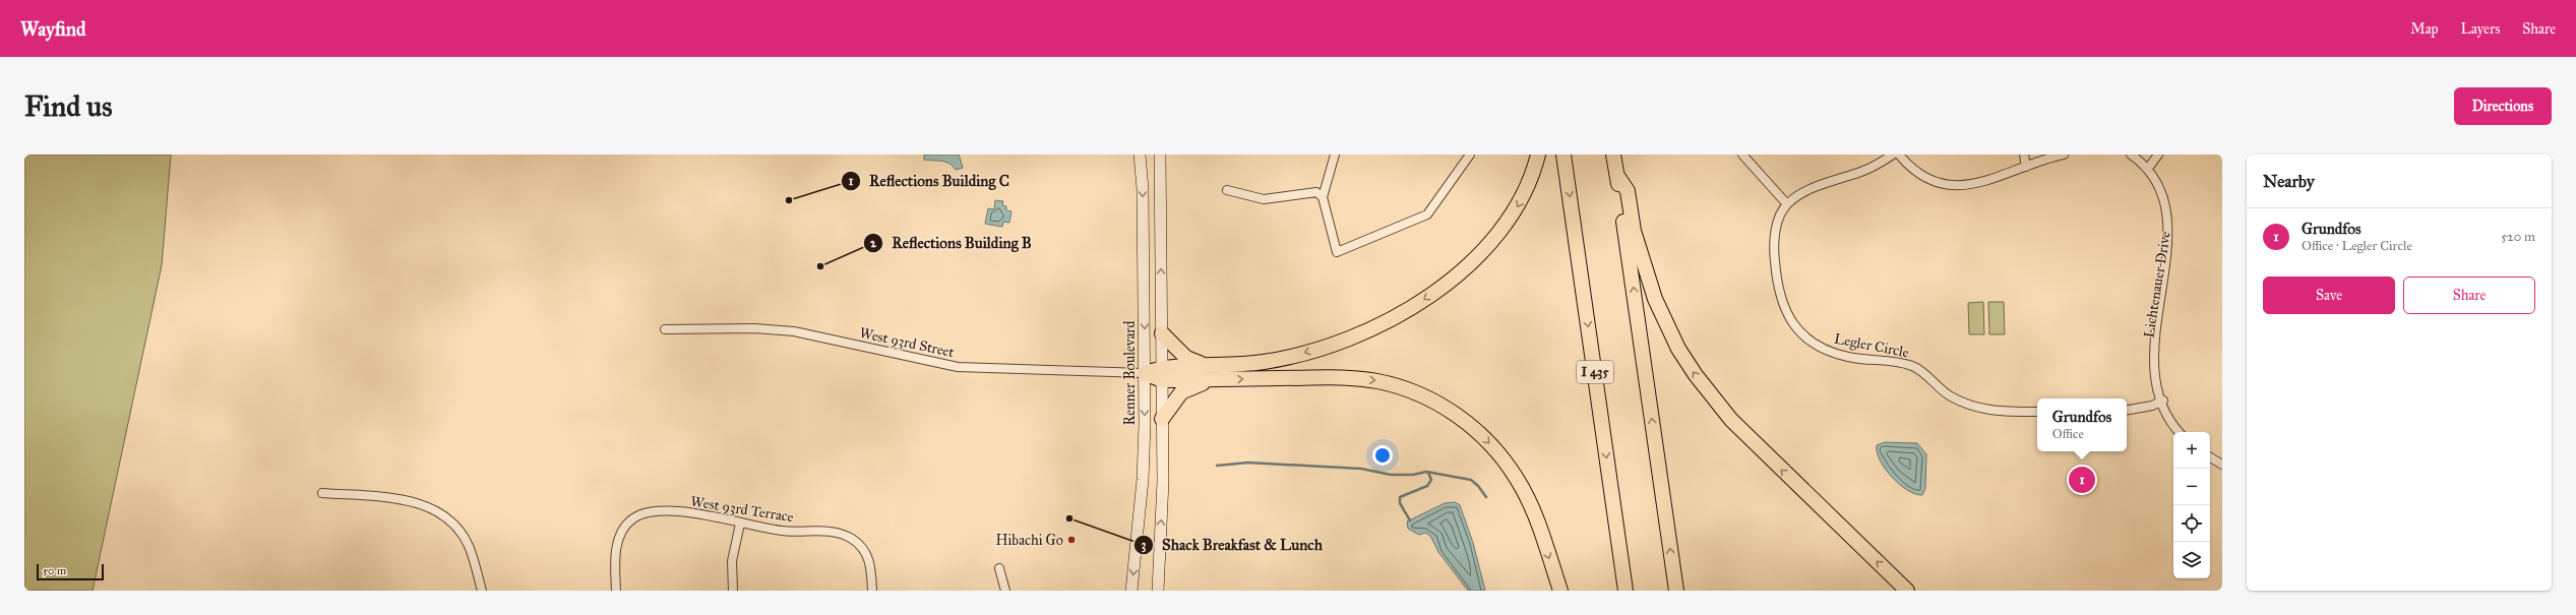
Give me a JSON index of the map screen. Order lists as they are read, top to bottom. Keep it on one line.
{"streets":{"highway":["I 435"],"main road":["Renner Boulevard"],"street":["Lichtenauer Drive","West 93rd Street","Legler Circle","West 93rd Terrace"]},"crossings":[["West 93rd Street","Renner Boulevard"]],"places":["Reflections Building C","Reflections Building B","Shack Breakfast & Lunch","Hibachi Go"],"scale_bar":"50 m","page":{"header":"Wayfind","nav":["Map","Layers","Share"],"buttons":["Directions",["Save","Share"]],"title":"Find us","heading":"Nearby","list":[{"mark":"1","name":"Grundfos","note":"Office · Legler Circle","value":"520 m"}],"popup":["Grundfos","Office"],"map_buttons":["+","−"],"pins":"1","scale":"50 m"}}
